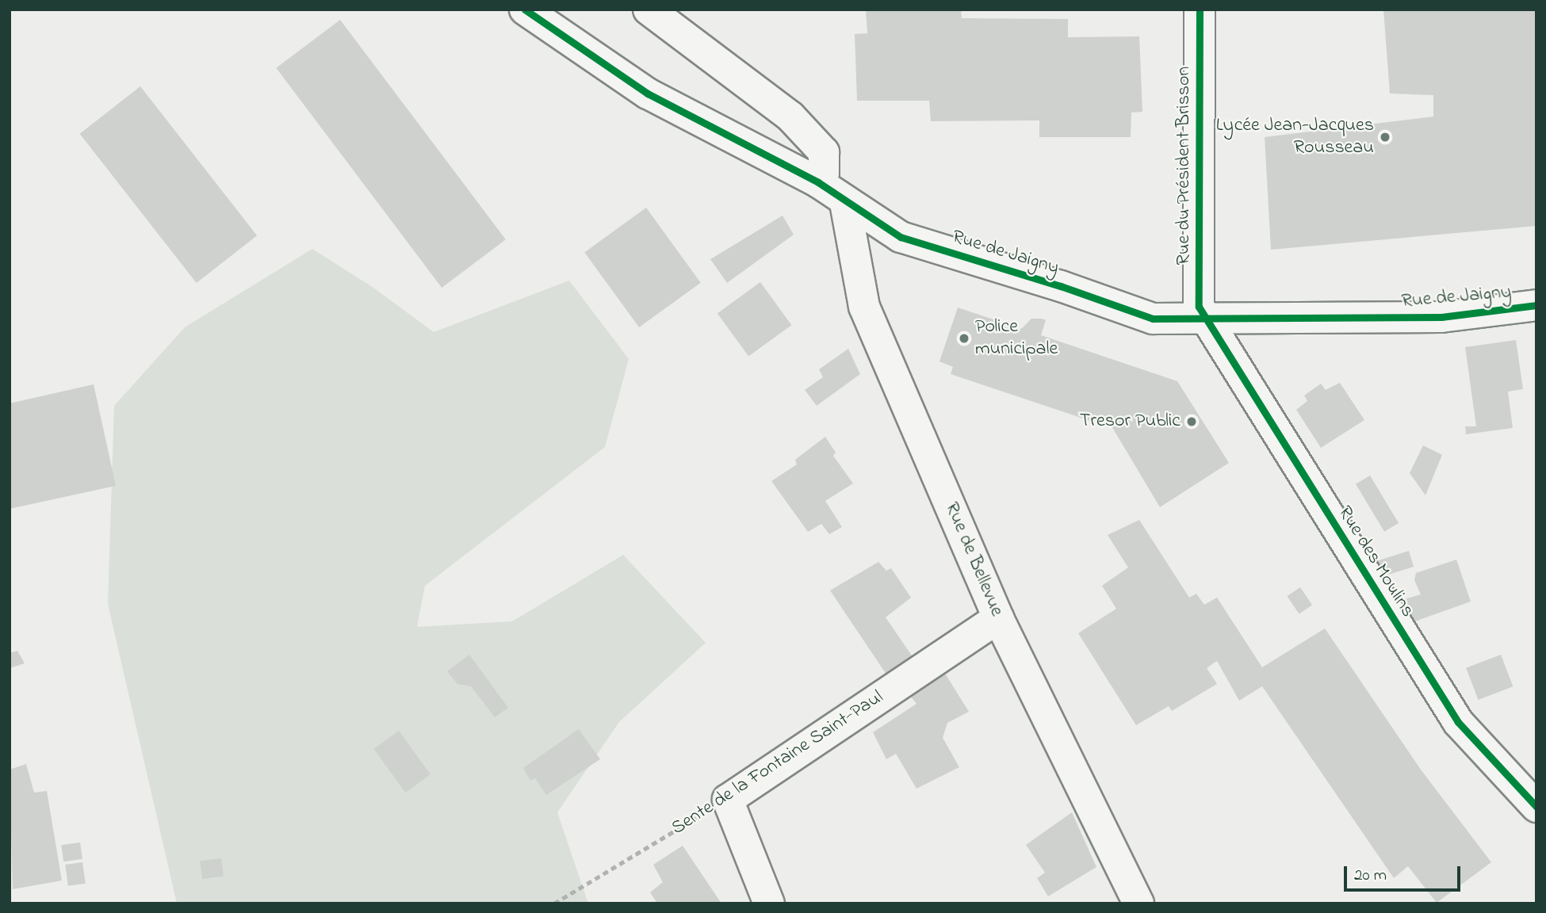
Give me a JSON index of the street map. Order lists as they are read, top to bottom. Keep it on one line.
{"streets":{"street":["Rue du Président Brisson","Rue de Jaigny","Rue de Bellevue","Rue des Moulins","Sente de la Fontaine Saint-Paul"]},"crossings":[["Rue du Président Brisson","Rue de Jaigny"],["Rue du Président Brisson","Rue des Moulins"],["Rue de Jaigny","Rue de Bellevue"],["Rue de Jaigny","Rue des Moulins"],["Rue de Bellevue","Sente de la Fontaine Saint-Paul"]],"places":["Lycée Jean-Jacques Rousseau","Police municipale","Tresor Public"],"scale_bar":"20 m"}
